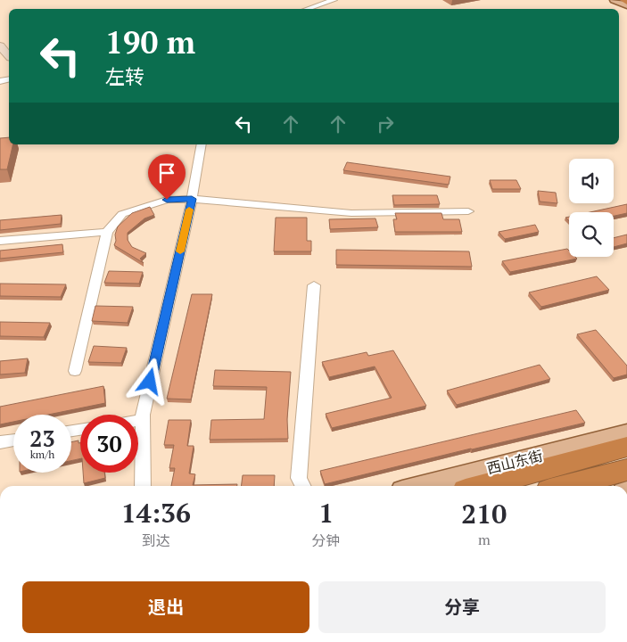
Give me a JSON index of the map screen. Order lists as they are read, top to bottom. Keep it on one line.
{"streets":{"main road":["西山东街"]},"page":{"turn":["190 m","左转"],"speed":"23 km/h","limit":"30","eta":["14:36","到达","1","分钟","210","m"],"buttons":["退出","分享"]}}
